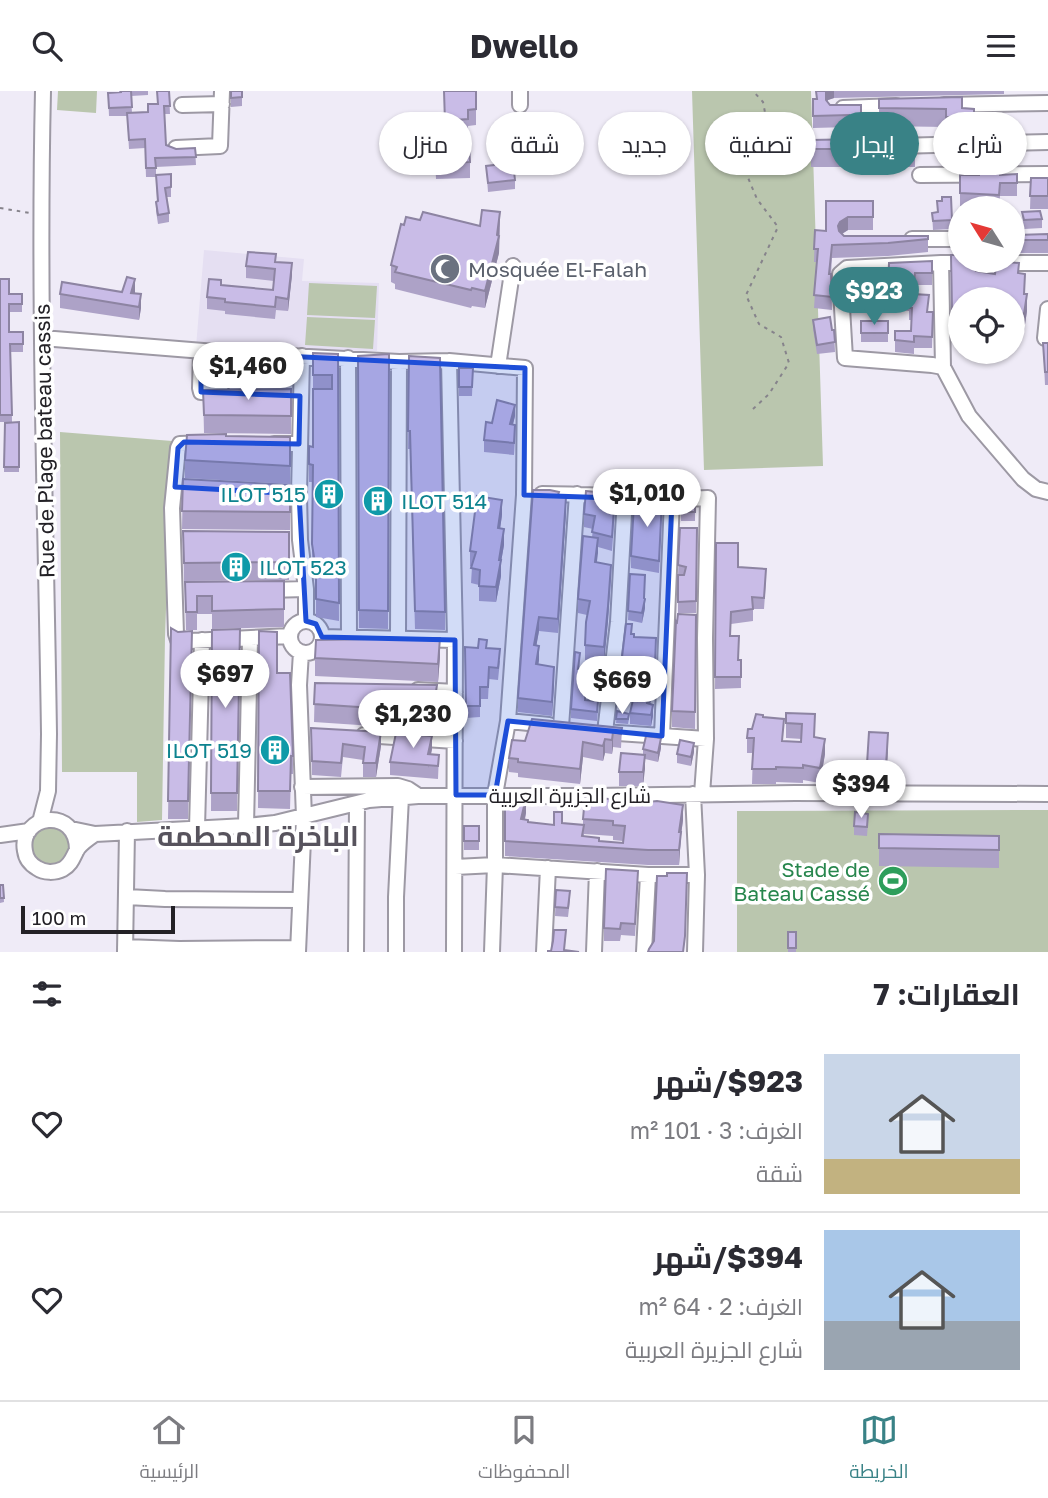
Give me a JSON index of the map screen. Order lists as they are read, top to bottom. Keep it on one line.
{"streets":{"street":["Rue de Plage bateau cassis","شارع الجزيرة العربية"]},"crossings":[["Rue de Plage bateau cassis","شارع الجزيرة العربية"]],"districts":["الباخرة المحطمة"],"places":{"mosque":["Mosquée El-Falah"],"building":["ILOT 515","ILOT 514","ILOT 523","ILOT 519"],"sports":["Stade de Bateau Cassé"]},"scale_bar":"100 m","north":"top left","page":{"header":"Dwello","chip":["شراء","إيجار","تصفية","جديد","شقة","منزل"],"price":["$923","$1,460","$1,010","$697","$669","$1,230","$394"],"scale":"100 m","heading":"العقارات: 7","list":[{"name":"$923/شهر","note":"الغرف: 3 · 101 m² · شقة"},{"name":"$394/شهر","note":"الغرف: 2 · 64 m² · شارع الجزيرة العربية"}],"tabs":["الخريطة","المحفوظات","الرئيسية"]}}
